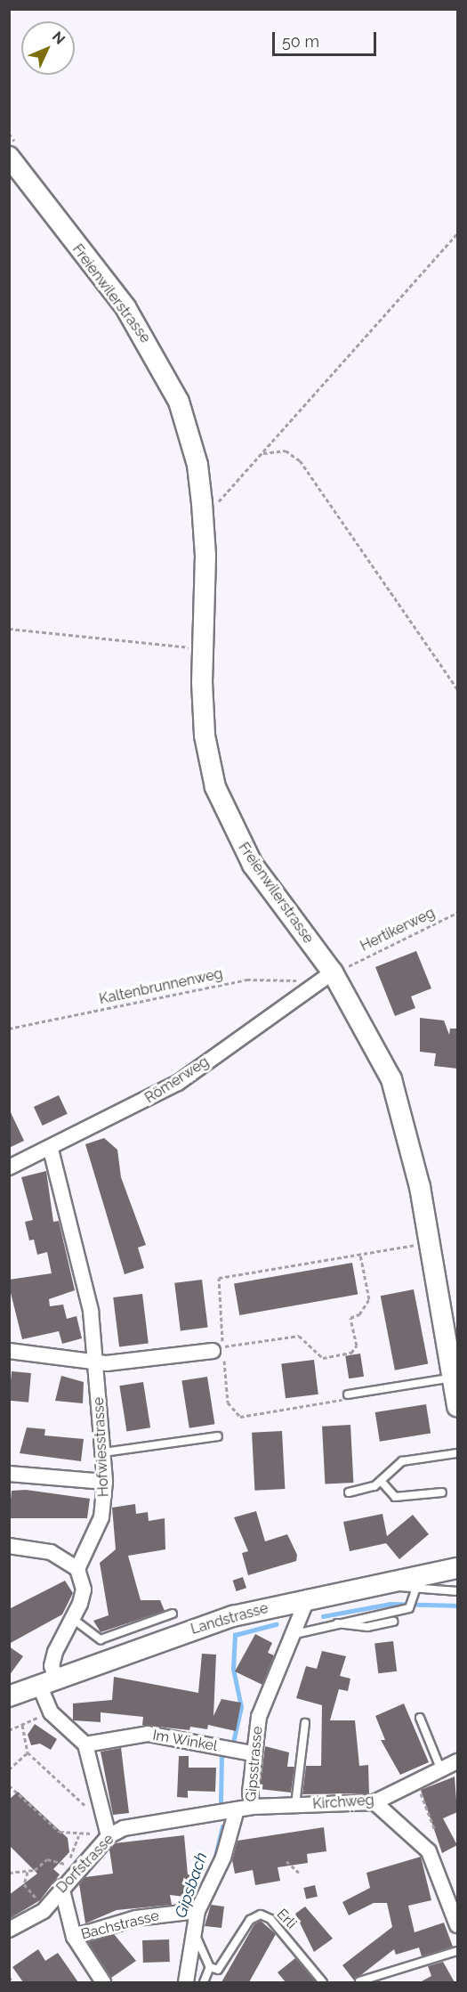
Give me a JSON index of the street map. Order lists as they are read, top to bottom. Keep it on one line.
{"streets":{"street":["Freienwilerstrasse","Römerweg","Hofwiesstrasse","Landstrasse","Im Winkel","Gipsstrasse","Kirchweg","Dorfstrasse","Bachstrasse"],"lane":["Erli"],"path":["Hertikerweg","Kaltenbrunnenweg"]},"crossings":[["Freienwilerstrasse","Hertikerweg"],["Freienwilerstrasse","Kaltenbrunnenweg"],["Freienwilerstrasse","Römerweg"],["Hertikerweg","Kaltenbrunnenweg"],["Hertikerweg","Römerweg"],["Kaltenbrunnenweg","Römerweg"],["Römerweg","Hofwiesstrasse"],["Landstrasse","Gipsstrasse"],["Im Winkel","Gipsstrasse"],["Gipsstrasse","Kirchweg"],["Gipsstrasse","Dorfstrasse"],["Gipsstrasse","Bachstrasse"]],"water":["Gipsbach"],"scale_bar":"50 m","north":"top right"}
